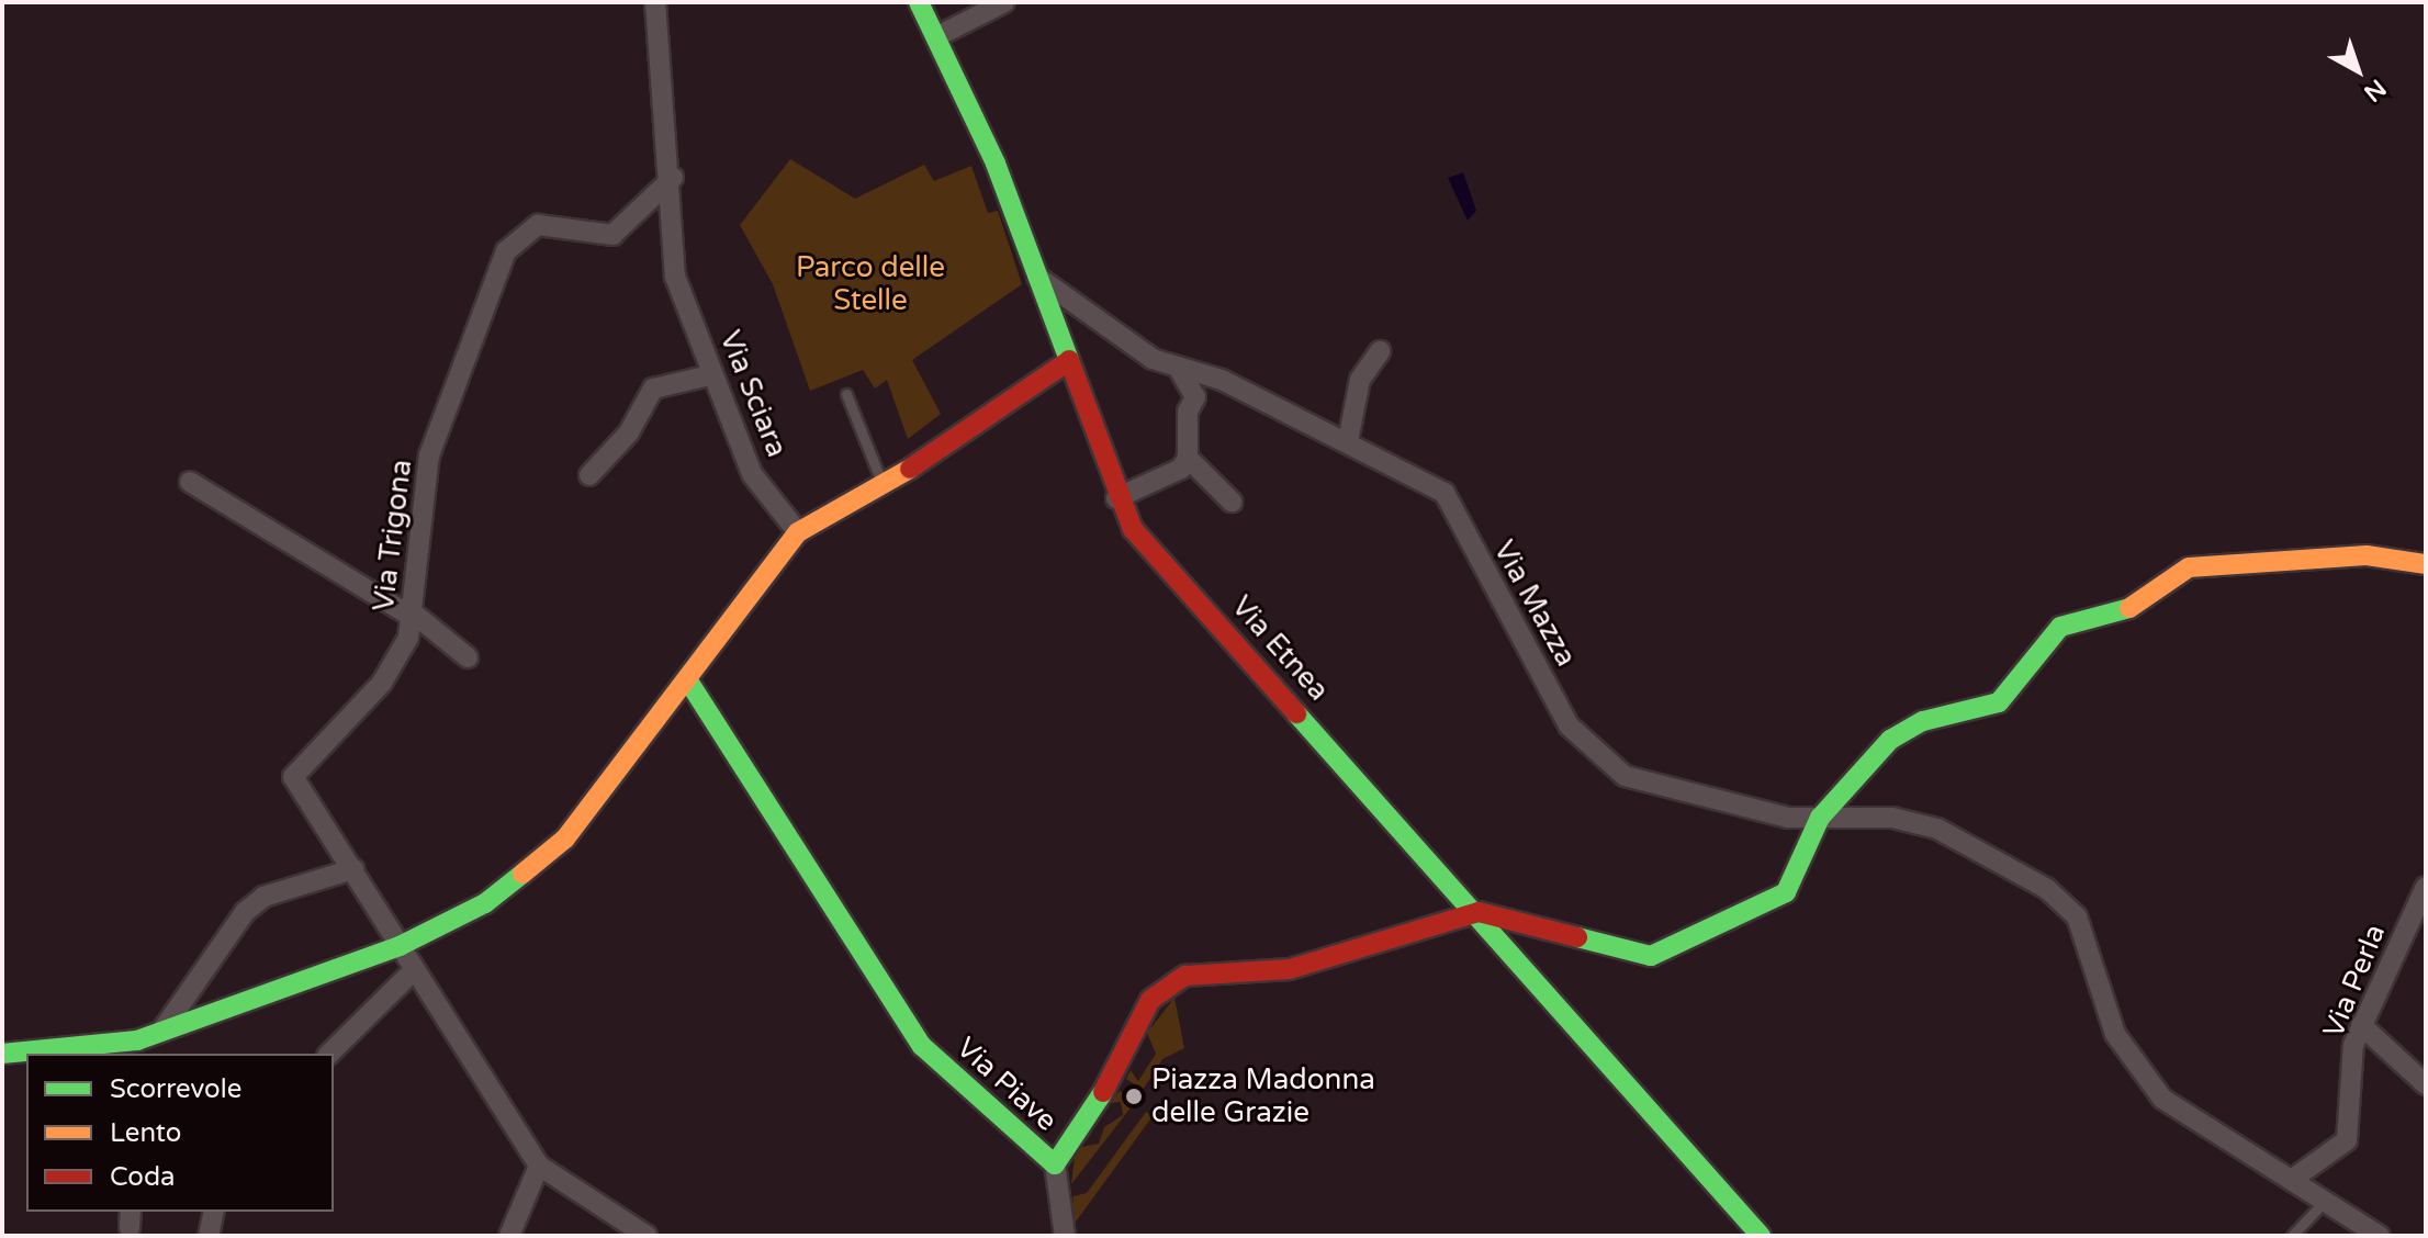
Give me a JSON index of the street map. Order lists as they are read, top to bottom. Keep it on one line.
{"streets":{"street":["Via Sciara","Via Trigona","Via Mazza","Via Etnea","Via Perla","Via Piave"]},"crossings":[["Via Sciara","Via Trigona"],["Via Mazza","Via Etnea"],["Via Mazza","Via Perla"],["Via Etnea","Via Piave"]],"parks":["Parco delle Stelle"],"places":["Piazza Madonna delle Grazie"],"legend":["Scorrevole","Lento","Coda"],"north":"bottom right"}
